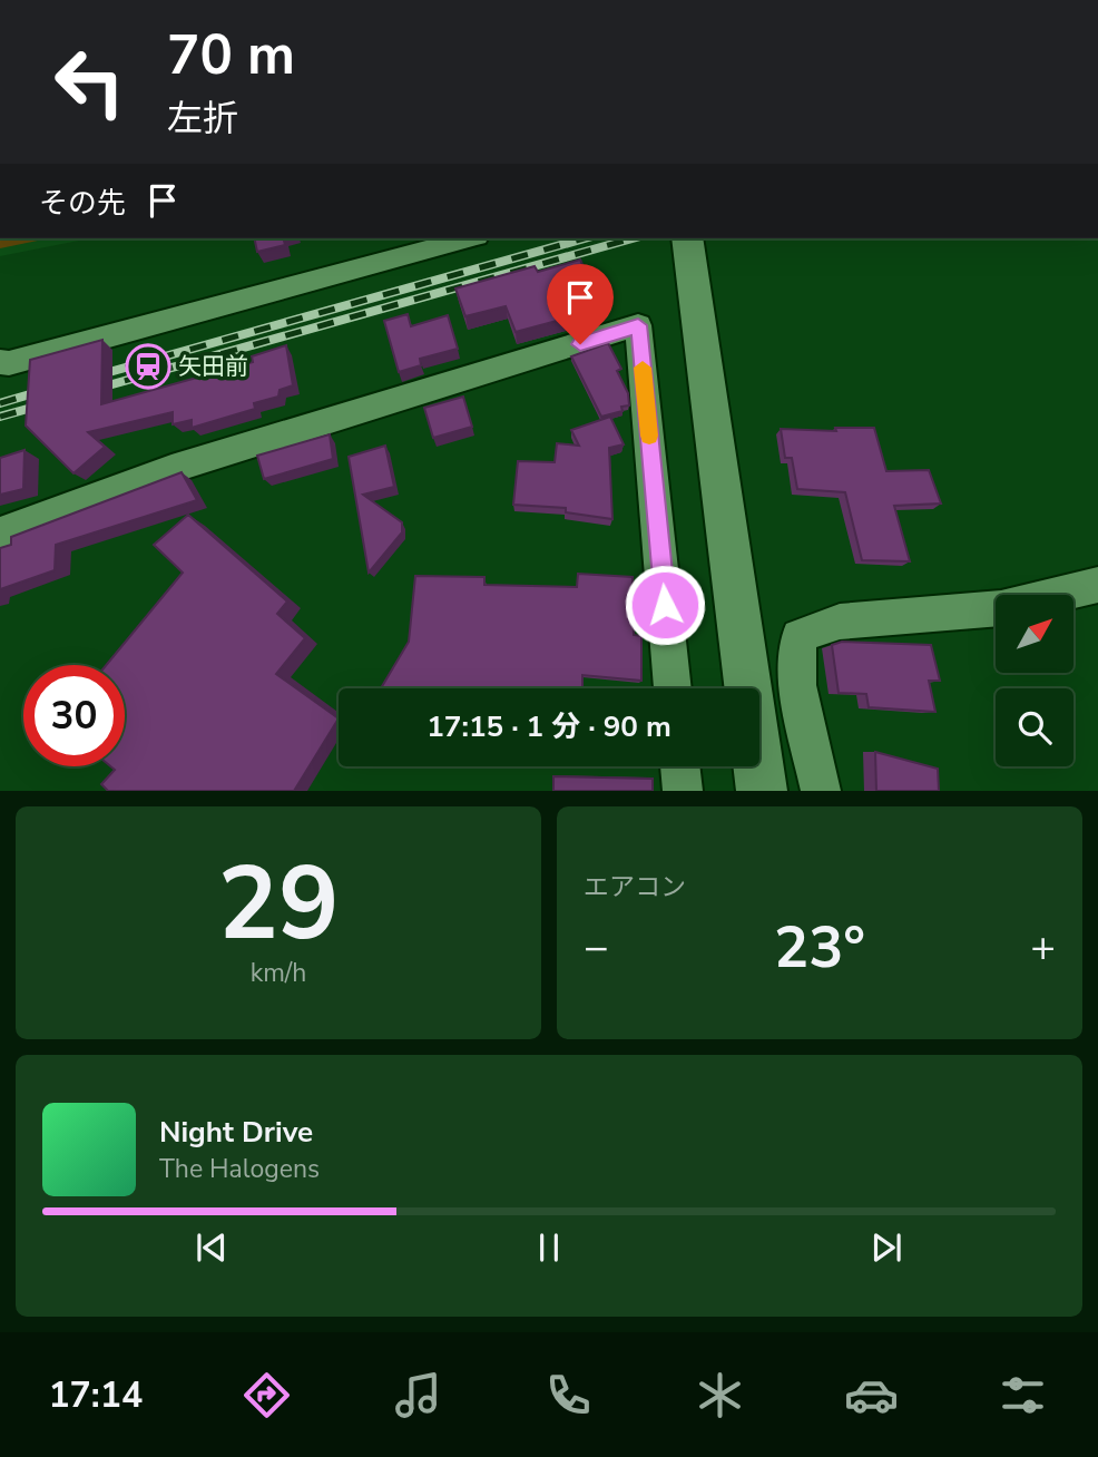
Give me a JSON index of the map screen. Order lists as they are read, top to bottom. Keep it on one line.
{"places":{"station":["矢田前"]},"north":"top right","page":{"turn":["70 m","左折"],"then":"その先","limit":"30","trip":"17:15 · 1 分 · 90 m","tile":[["29","km/h"],"エアコン"],"heat":["−","23°","+"],"song":["Night Drive","The Halogens"],"tabs":"17:14"}}
